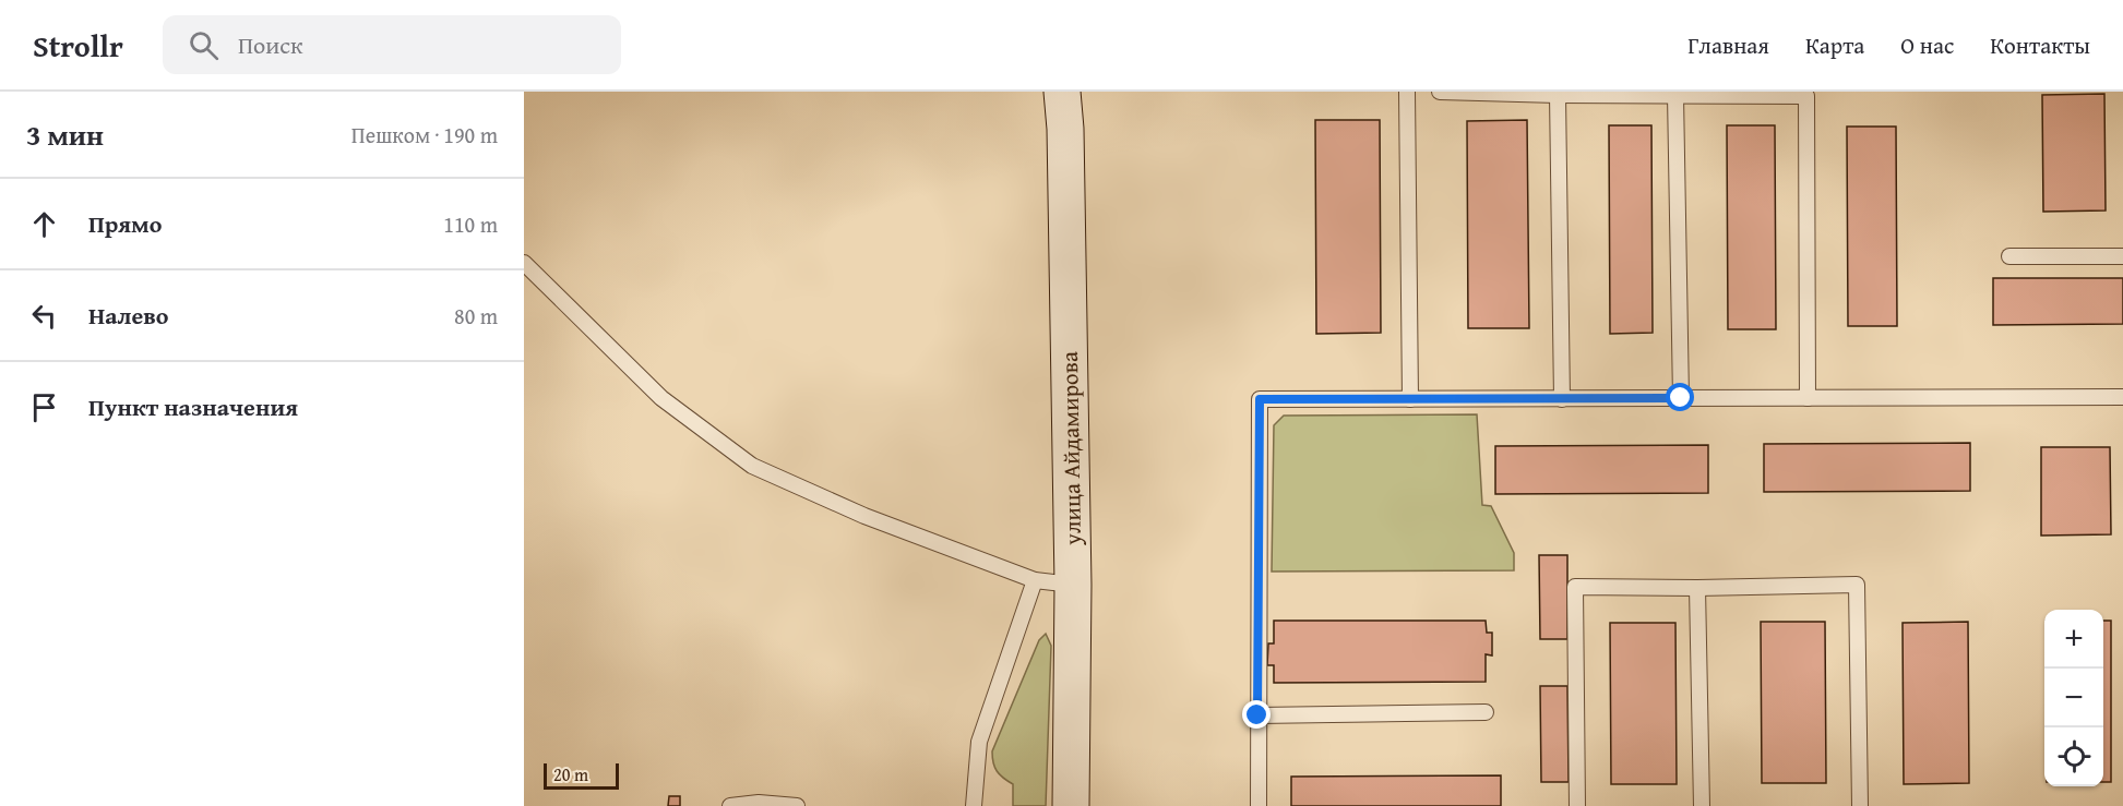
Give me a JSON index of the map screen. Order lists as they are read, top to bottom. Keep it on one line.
{"streets":{"main road":["улица Айдамирова"]},"scale_bar":"20 m","page":{"header":"Strollr","search":"Поиск","nav":["Главная","Карта","О нас","Контакты"],"heading":["3 мин","Пешком · 190 m"],"list":[["Прямо","110 m"],["Налево","80 m"],"Пункт назначения"],"map_buttons":["+","−"],"scale":"20 m"}}
